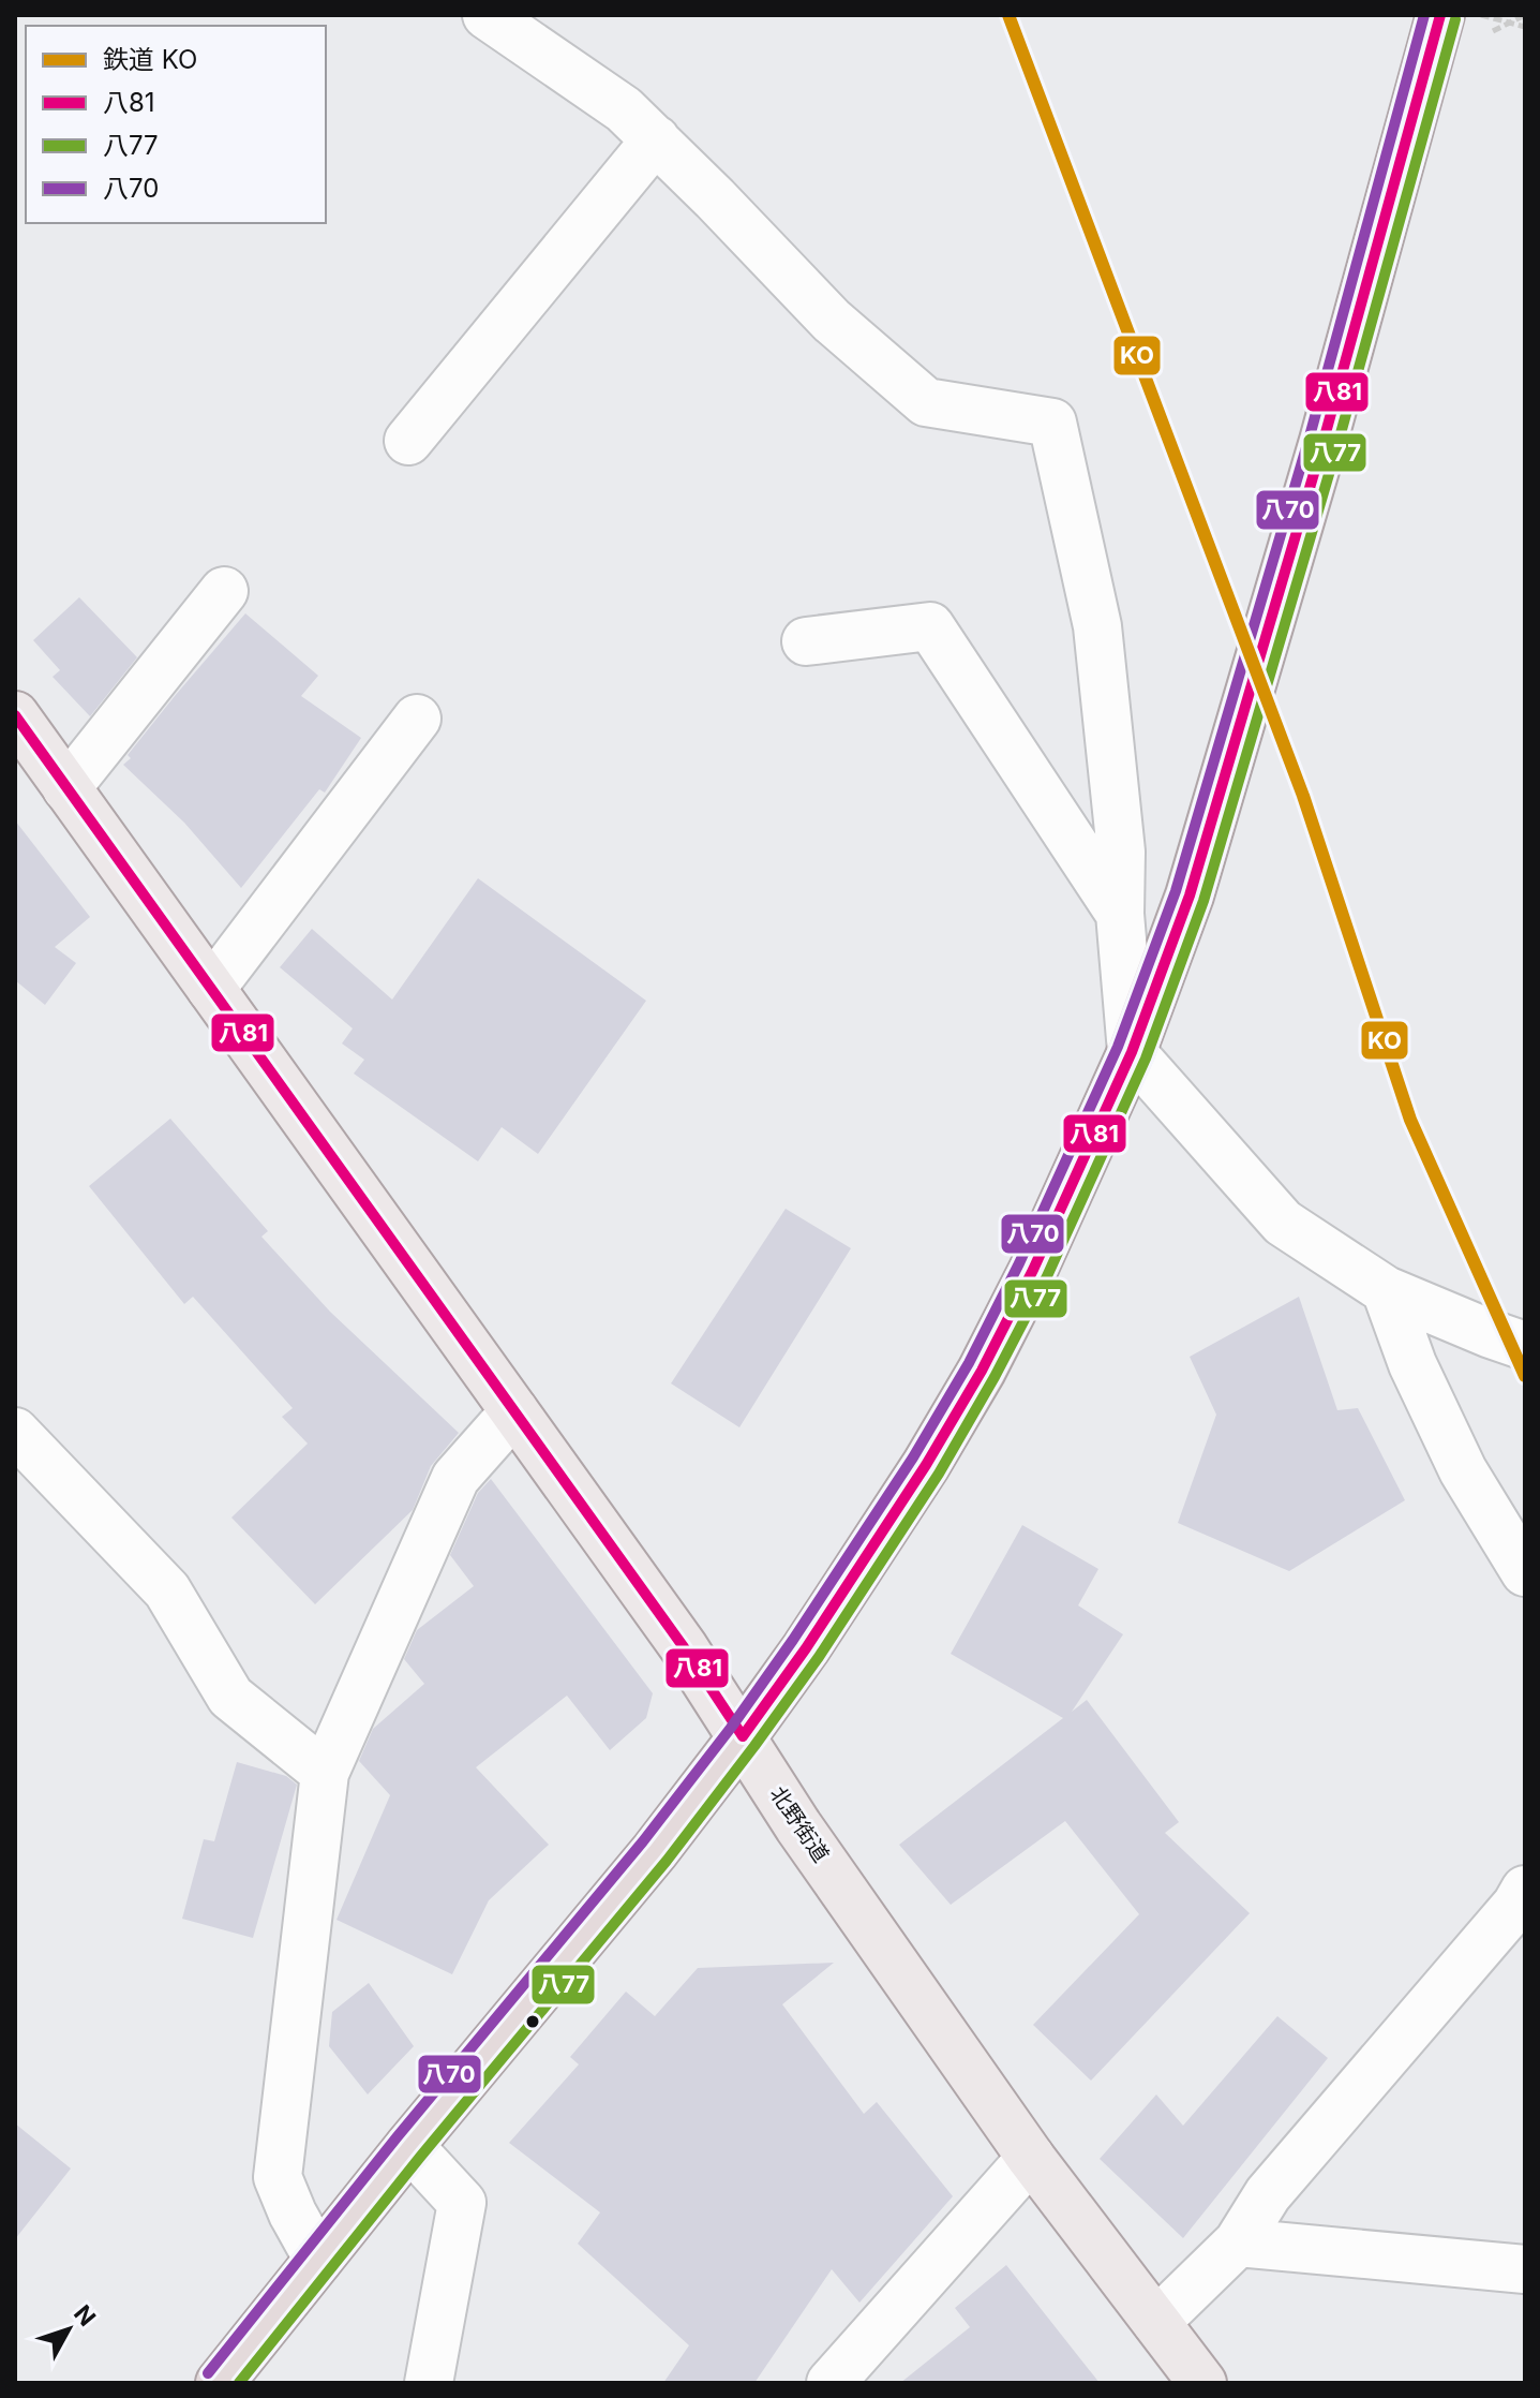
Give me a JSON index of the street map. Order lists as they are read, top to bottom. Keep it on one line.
{"streets":{"main road":["北野街道"]},"lines":["rail line KO","transit line 八81","transit line 八70","transit line 八77"],"legend":["鉄道 KO","八81","八77","八70"],"north":"top right"}
